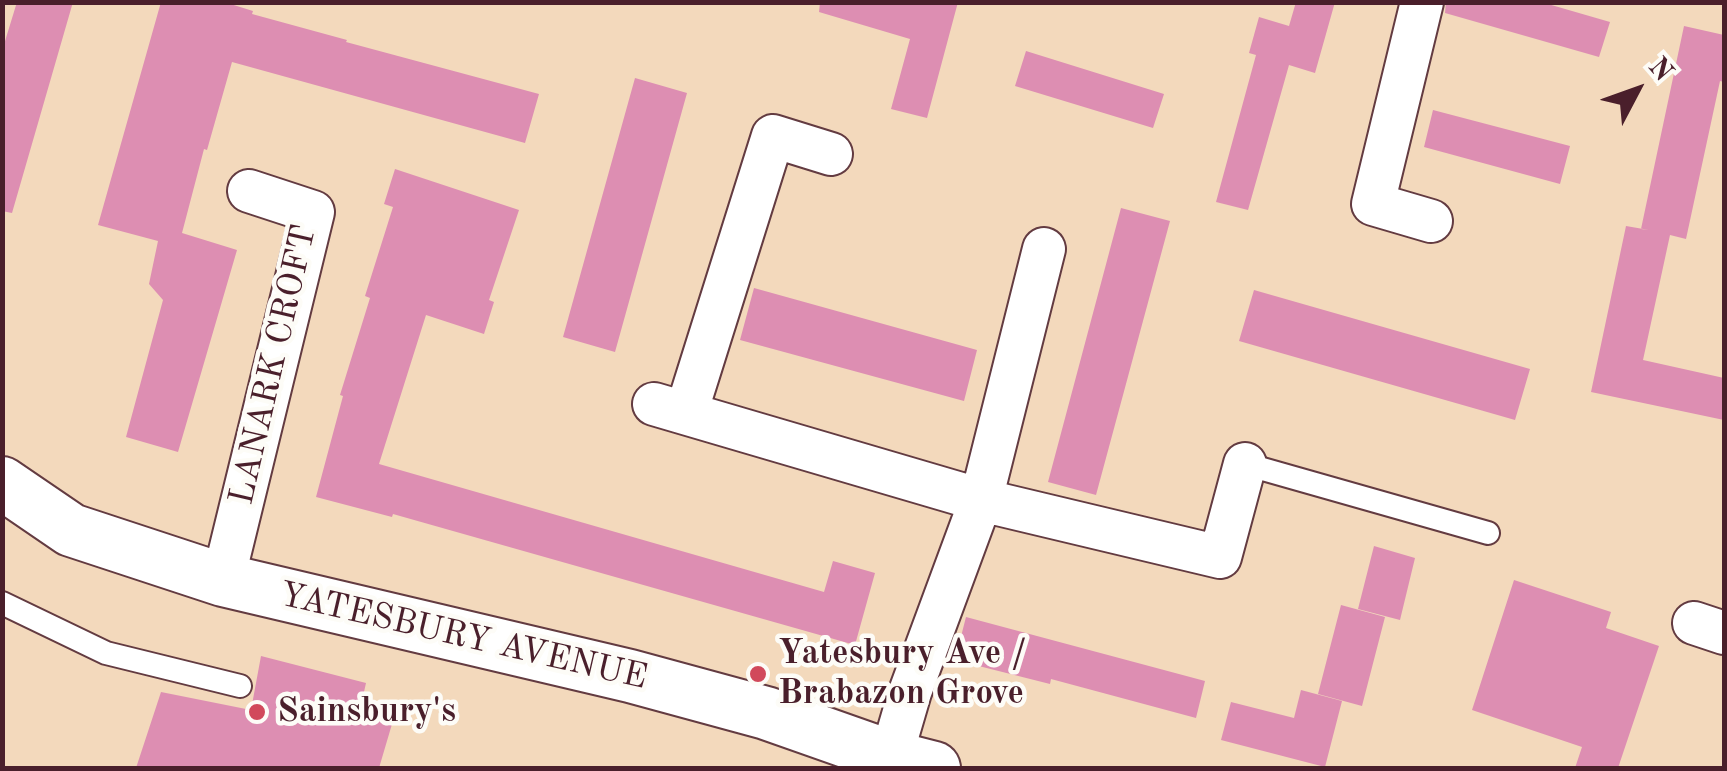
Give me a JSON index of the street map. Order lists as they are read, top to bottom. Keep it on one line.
{"streets":{"street":["LANARK CROFT","YATESBURY AVENUE"]},"crossings":[["LANARK CROFT","YATESBURY AVENUE"]],"places":["Yatesbury Ave / Brabazon Grove","Sainsbury's"],"north":"top right"}
